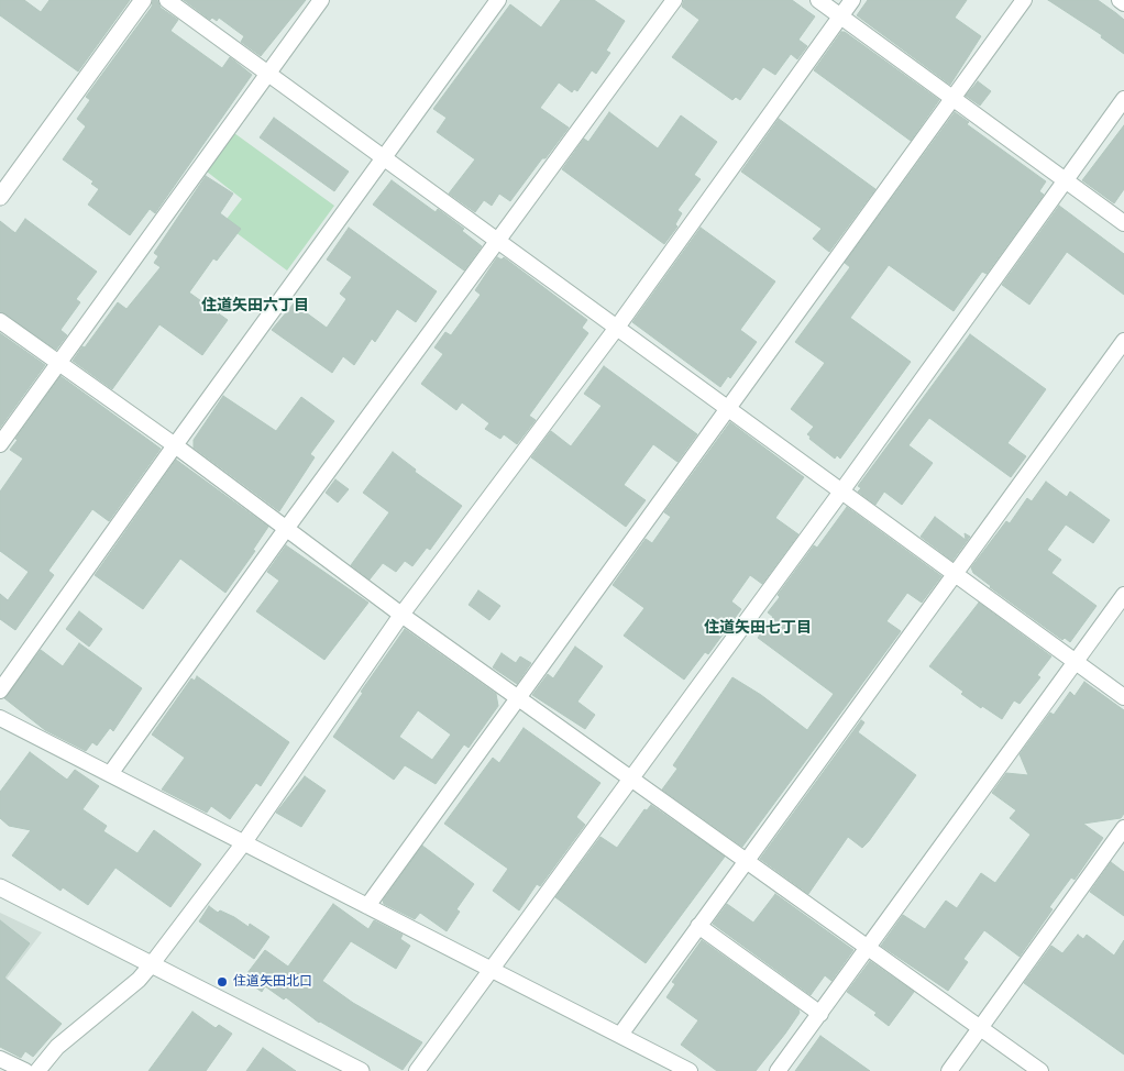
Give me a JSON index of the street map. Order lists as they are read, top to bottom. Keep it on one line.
{"districts":["住道矢田六丁目","住道矢田七丁目"],"places":["住道矢田北口"]}
